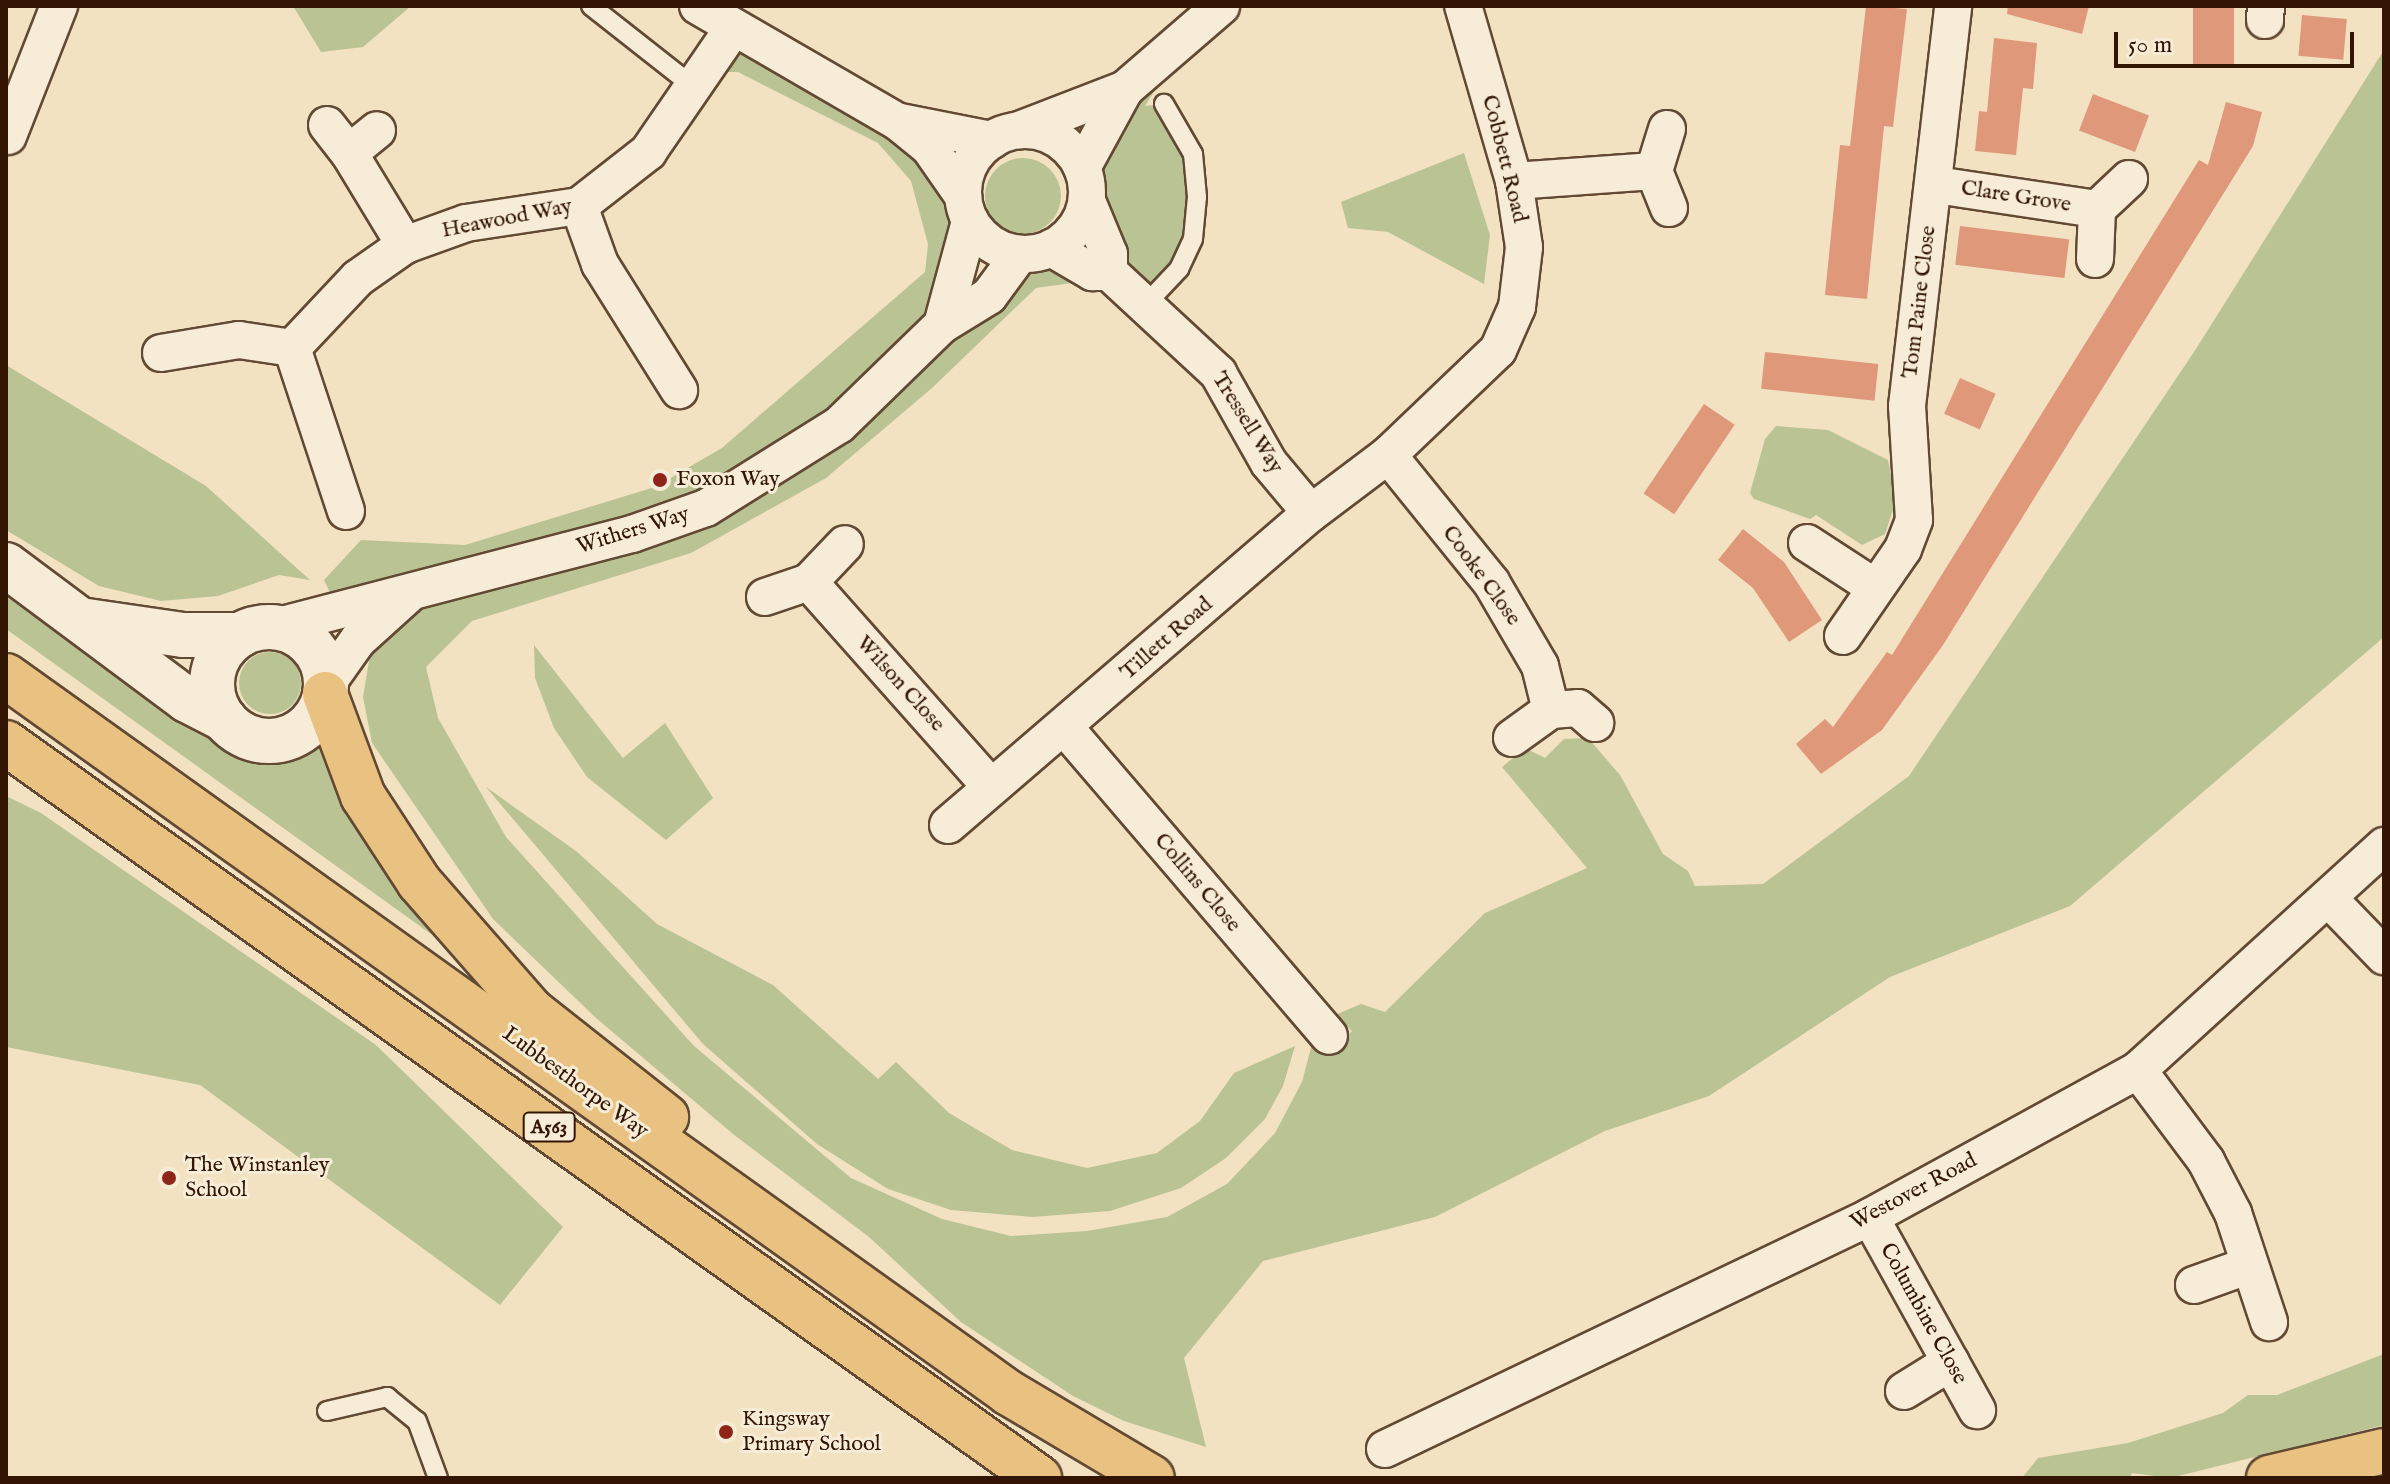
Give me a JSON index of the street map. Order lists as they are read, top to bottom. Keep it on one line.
{"streets":{"highway":["Lubbesthorpe Way","A563"],"street":["Cobbett Road","Clare Grove","Heawood Way","Tom Paine Close","Tressell Way","Withers Way","Cooke Close","Tillett Road","Wilson Close","Collins Close","Westover Road","Columbine Close"]},"crossings":[["Cobbett Road","Cooke Close"],["Cobbett Road","Tillett Road"],["Clare Grove","Tom Paine Close"],["Tressell Way","Withers Way"],["Tressell Way","Tillett Road"],["Cooke Close","Tillett Road"],["Tillett Road","Wilson Close"],["Tillett Road","Collins Close"],["Westover Road","Columbine Close"]],"places":["Foxon Way","The Winstanley School","Kingsway Primary School"],"scale_bar":"50 m"}
